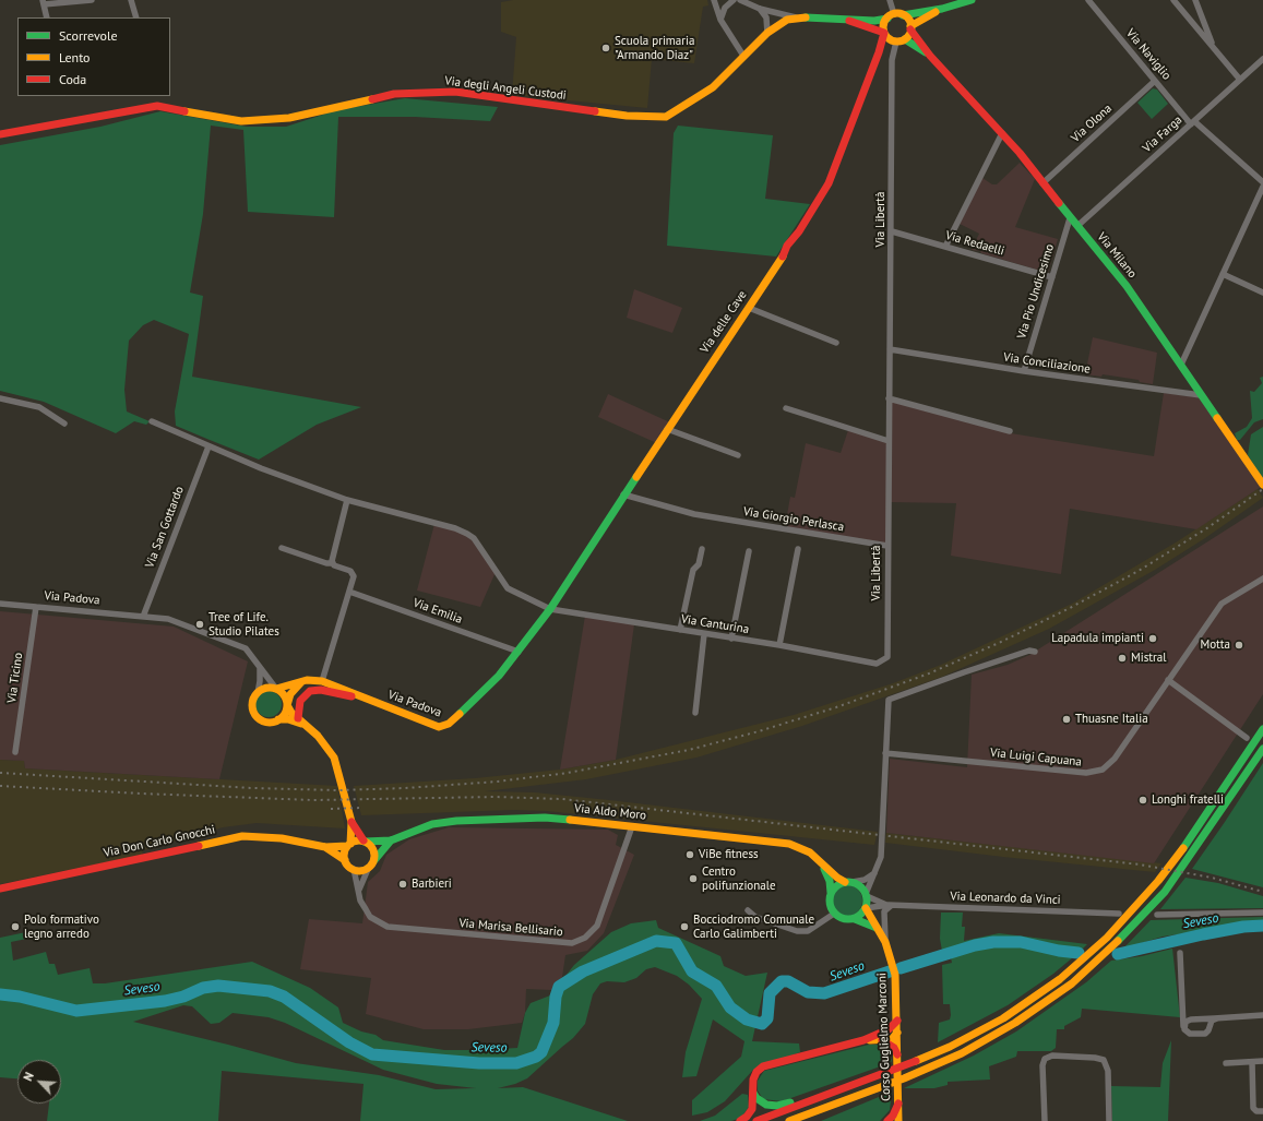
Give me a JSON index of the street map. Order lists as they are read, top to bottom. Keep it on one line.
{"streets":{"main road":["Via degli Angeli Custodi","Via Milano","Via delle Cave","Via Padova","Via Aldo Moro","Via Don Carlo Gnocchi","Corso Guglielmo Marconi"],"street":["Via Naviglio","Via Olona","Via Farga","Via Libertà","Via Redaelli","Via Pio Undicesimo","Via Conciliazione","Via Giorgio Perlasca","Via San Gottardo","Via Emilia","Via Canturina","Via Ticino","Via Luigi Capuana","Via Leonardo da Vinci","Via Marisa Bellisario"]},"crossings":[["Via Naviglio","Via Olona"],["Via Naviglio","Via Farga"],["Via degli Angeli Custodi","Via Libertà"],["Via degli Angeli Custodi","Via Milano"],["Via degli Angeli Custodi","Via delle Cave"],["Via Olona","Via Milano"],["Via Farga","Via Milano"],["Via Libertà","Via Redaelli"],["Via Libertà","Via Milano"],["Via Libertà","Via delle Cave"],["Via Libertà","Via Conciliazione"],["Via Libertà","Via Giorgio Perlasca"],["Via Libertà","Via Canturina"],["Via Redaelli","Via Pio Undicesimo"],["Via Milano","Via Pio Undicesimo"],["Via Milano","Via delle Cave"],["Via Milano","Via Conciliazione"],["Via Pio Undicesimo","Via Conciliazione"],["Via delle Cave","Via Giorgio Perlasca"],["Via delle Cave","Via Padova"],["Via delle Cave","Via Canturina"],["Via San Gottardo","Via Padova"],["Via San Gottardo","Via Canturina"],["Via Padova","Via Emilia"],["Via Padova","Via Canturina"],["Via Padova","Via Ticino"],["Via Aldo Moro","Via Marisa Bellisario"],["Via Aldo Moro","Corso Guglielmo Marconi"]],"water":["Seveso"],"places":["Scuola primaria \"Armando Diaz\"","Tree of Life. Studio Pilates","Lapadula impianti","Motta","Mistral","Thuasne Italia","Longhi fratelli","ViBe fitness","Centro polifunzionale","Barbieri","Polo formativo legno arredo","Bocciodromo Comunale Carlo Galimberti"],"legend":["Scorrevole","Lento","Coda"],"north":"top left"}
